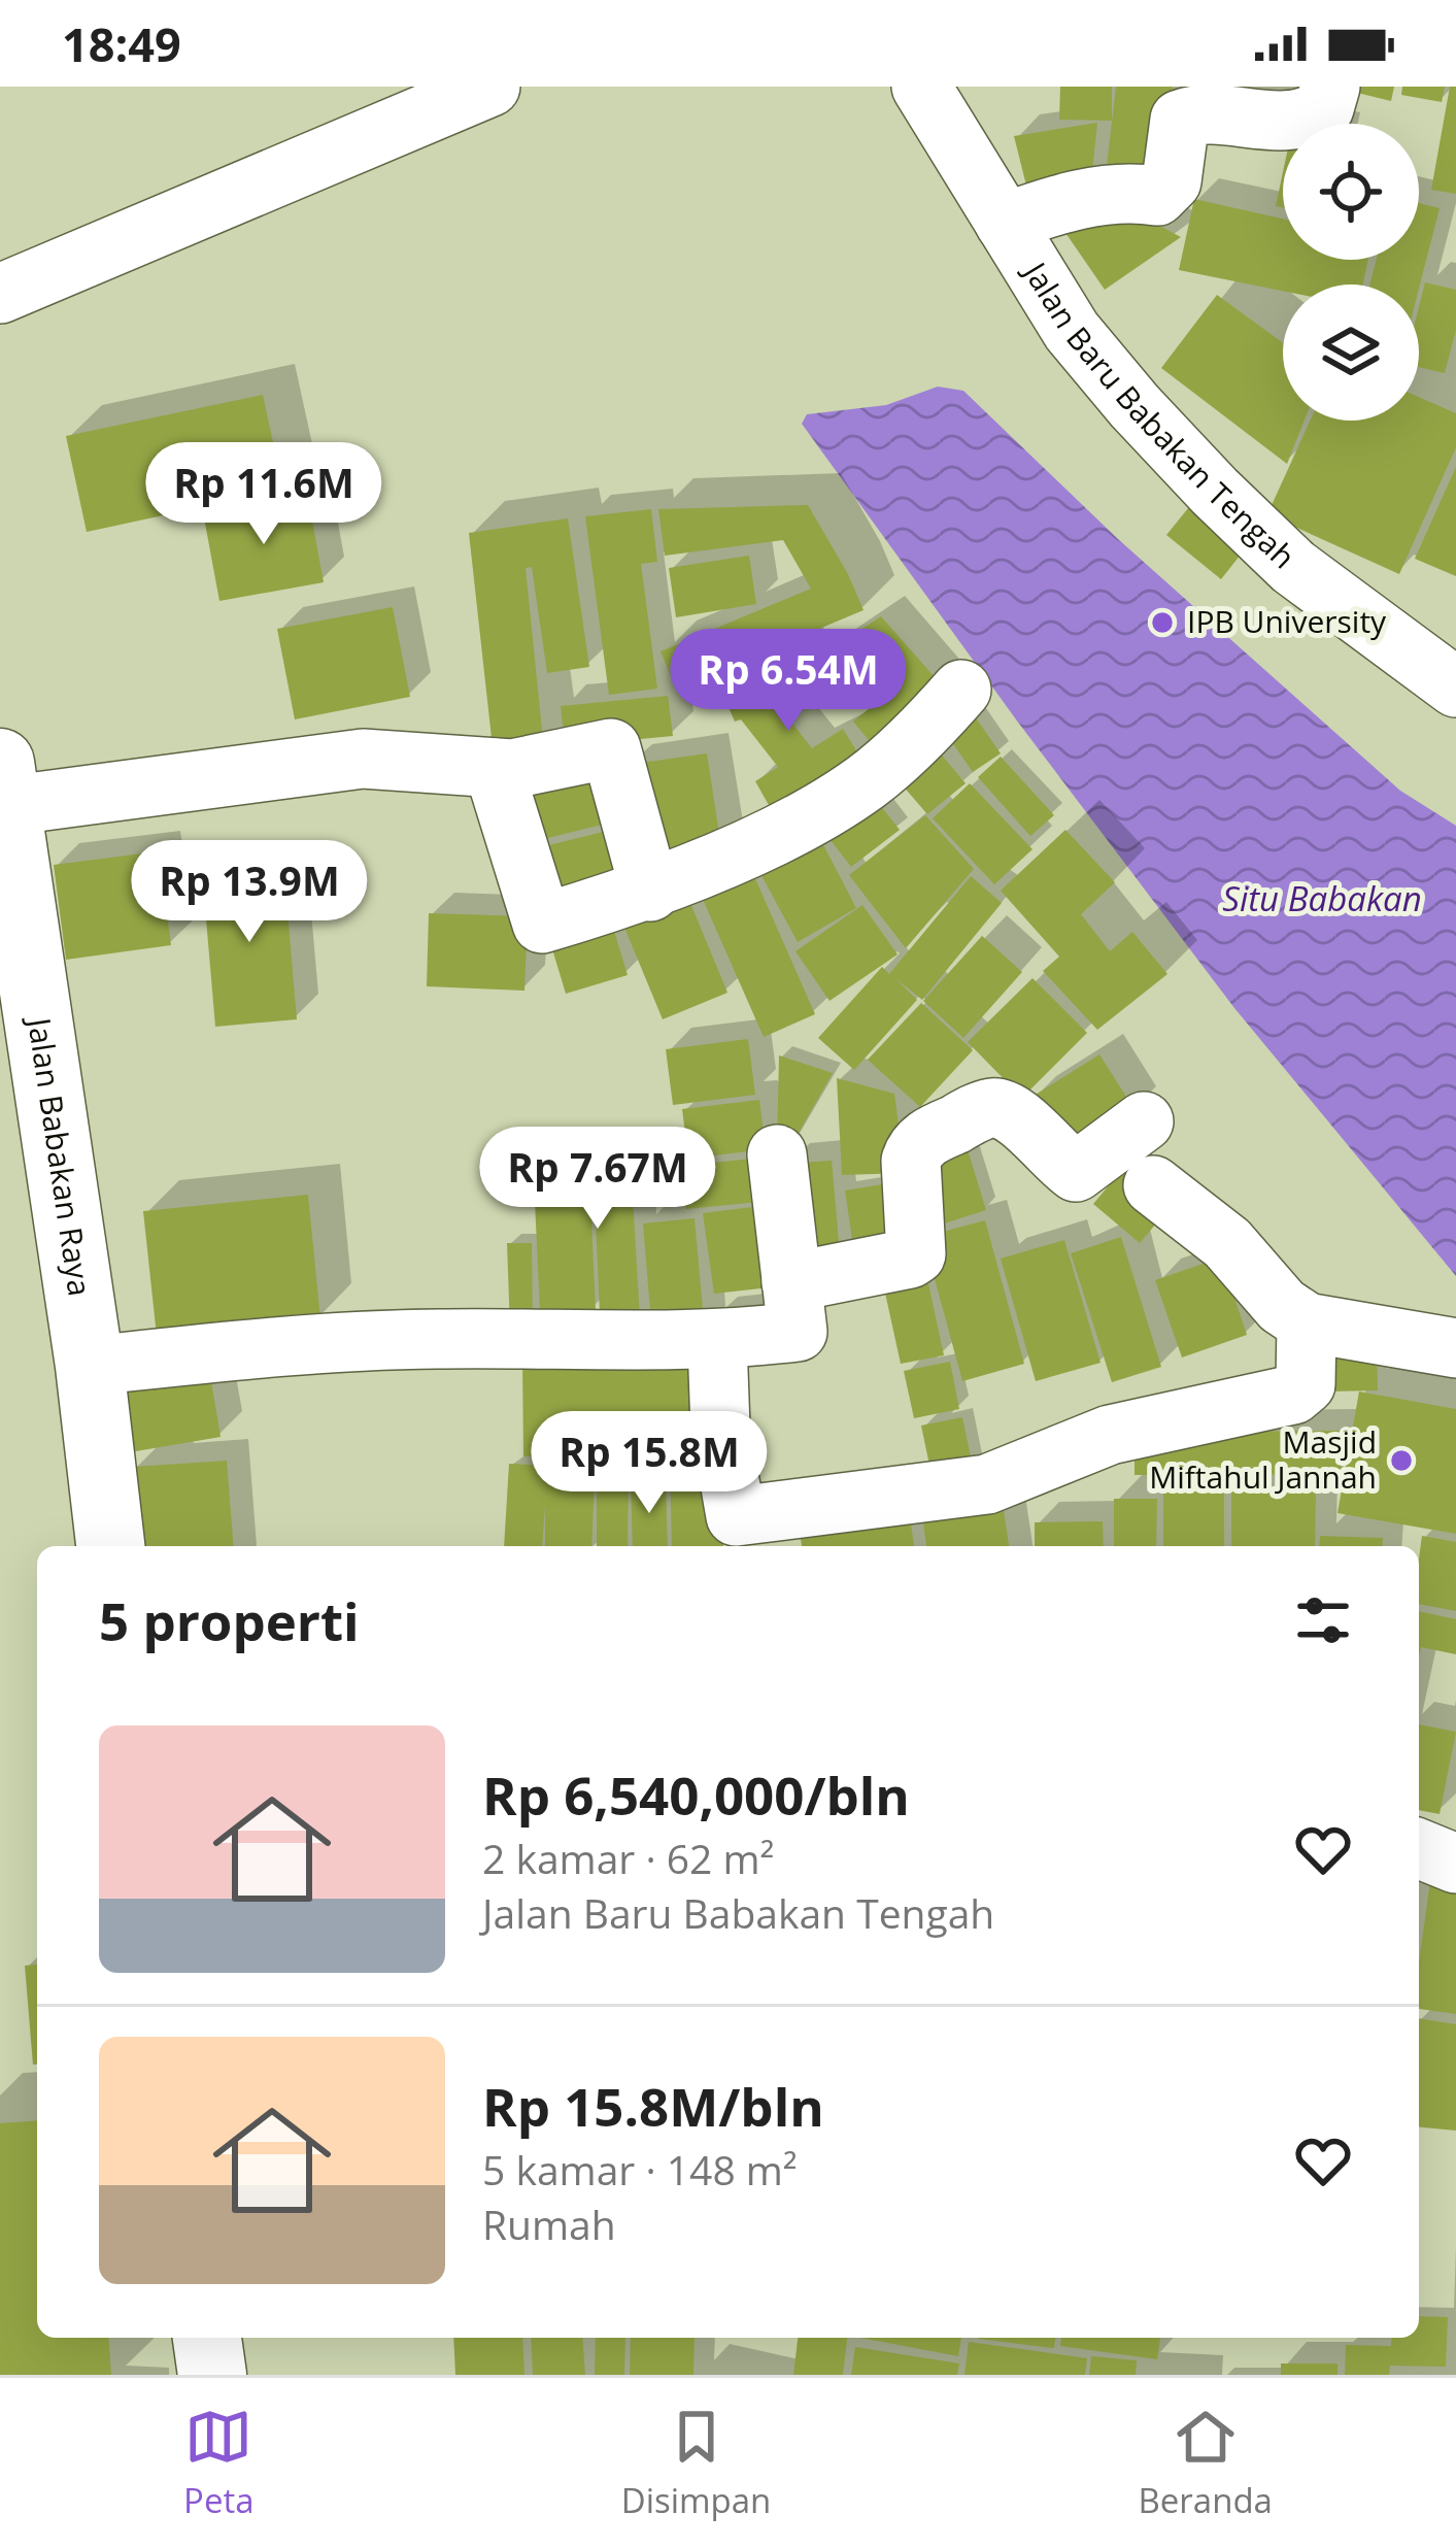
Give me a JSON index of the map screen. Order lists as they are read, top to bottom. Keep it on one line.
{"streets":{"street":["Jalan Baru Babakan Tengah","Jalan Babakan Raya"]},"water":["Situ Babakan"],"places":["IPB University","Masjid Miftahul Jannah"],"page":{"status":"18:49","price":["Rp 11.6M","Rp 6.54M","Rp 13.9M","Rp 7.67M","Rp 15.8M"],"heading":"5 properti","list":[{"name":"Rp 6,540,000/bln","note":"2 kamar · 62 m² · Jalan Baru Babakan Tengah"},{"name":"Rp 15.8M/bln","note":"5 kamar · 148 m² · Rumah"}],"tabs":["Peta","Disimpan","Beranda"]}}
